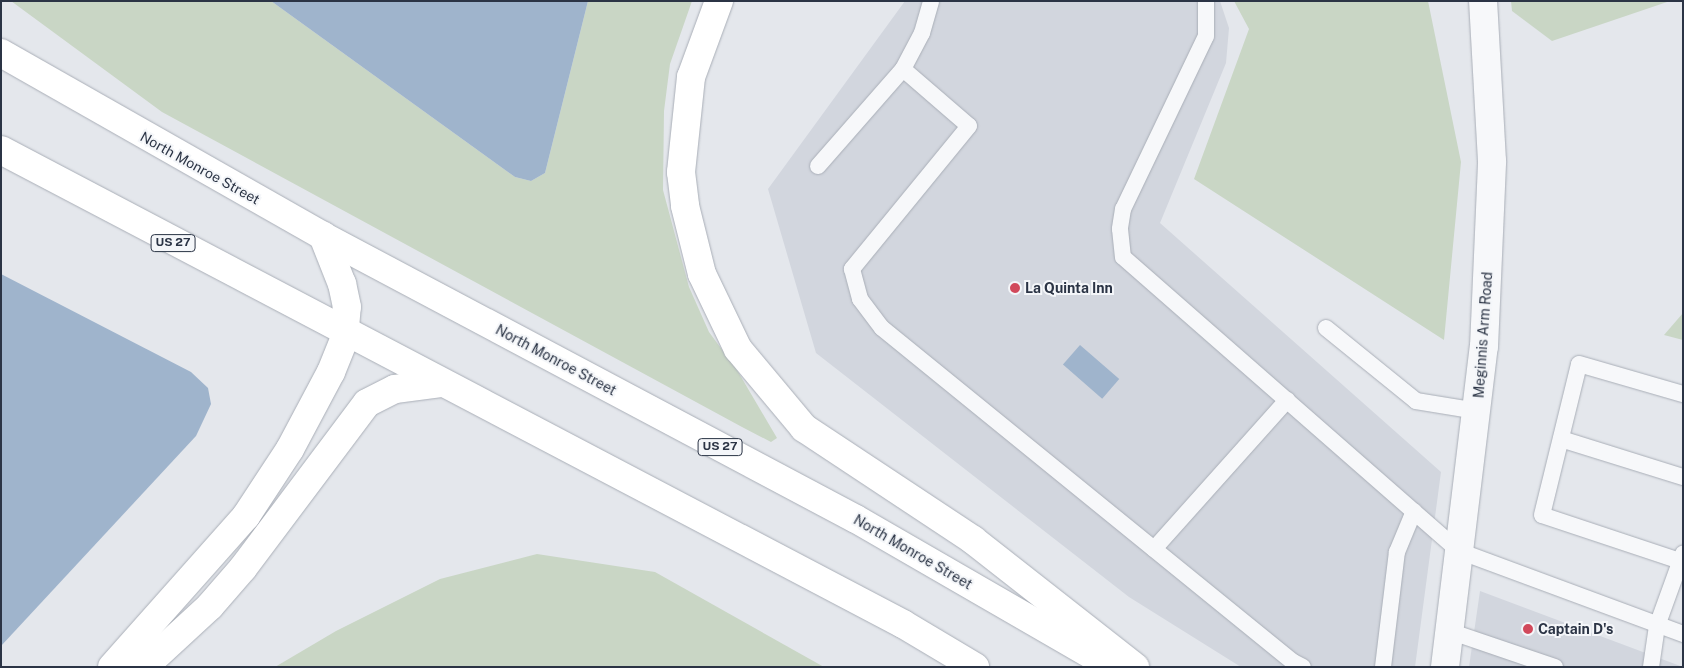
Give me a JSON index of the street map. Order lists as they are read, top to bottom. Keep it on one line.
{"streets":{"main road":["North Monroe Street","US 27"],"street":["Meginnis Arm Road"]},"places":["La Quinta Inn","Captain D's"]}
